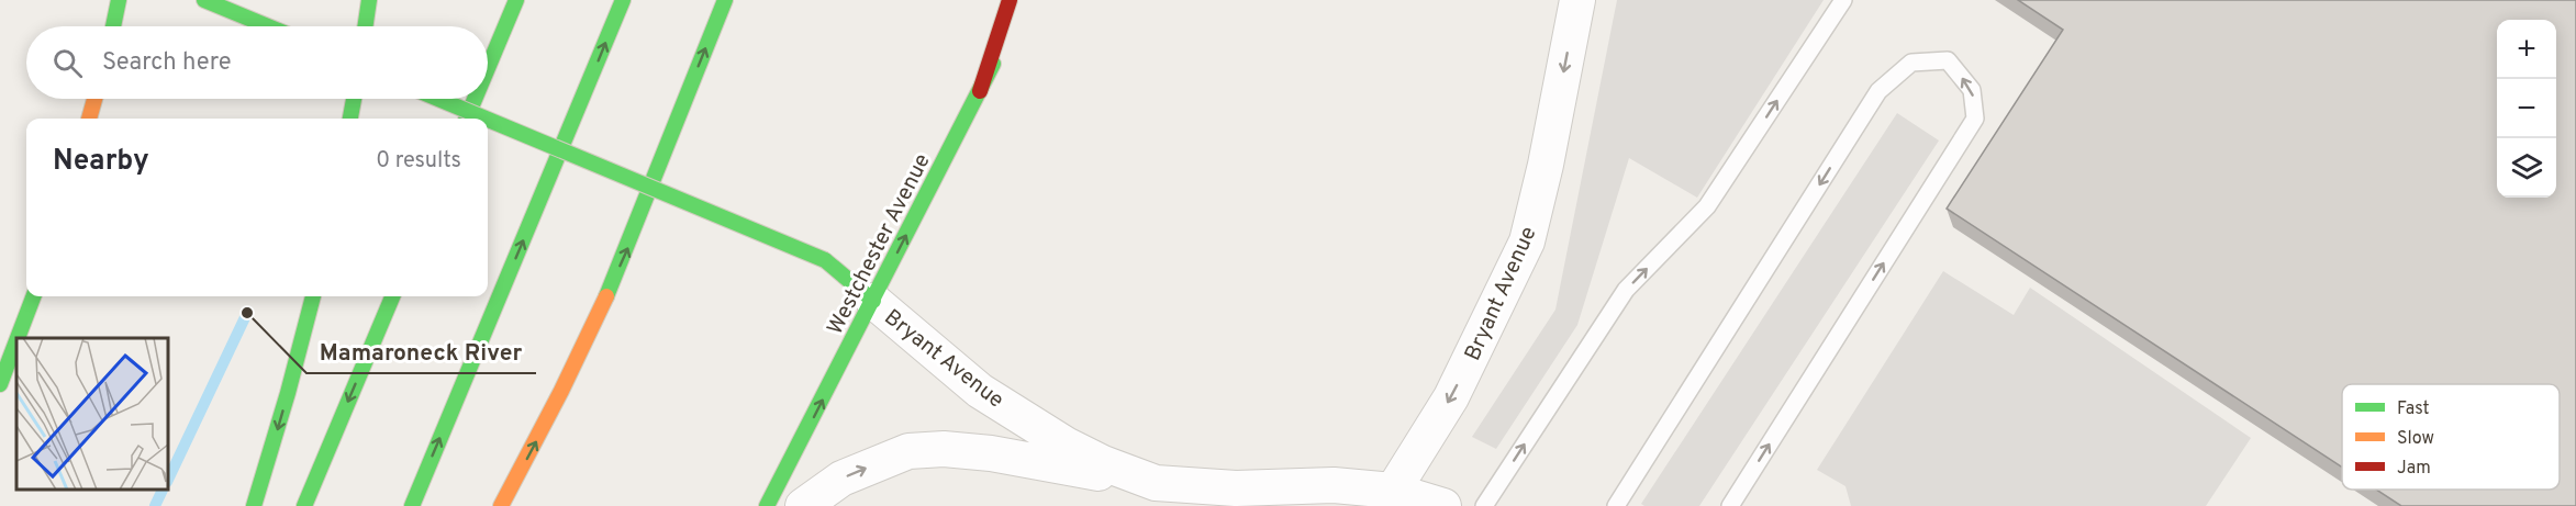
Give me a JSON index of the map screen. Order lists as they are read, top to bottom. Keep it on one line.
{"streets":{"main road":["Westchester Avenue","Bryant Avenue"]},"crossings":[["Westchester Avenue","Bryant Avenue"]],"one_way":["Westchester Avenue"],"places":["Mamaroneck River"],"legend":["Fast","Slow","Jam"],"page":{"map_buttons":["+","−"],"search":"Search here","heading":["Nearby","0 results"]}}
